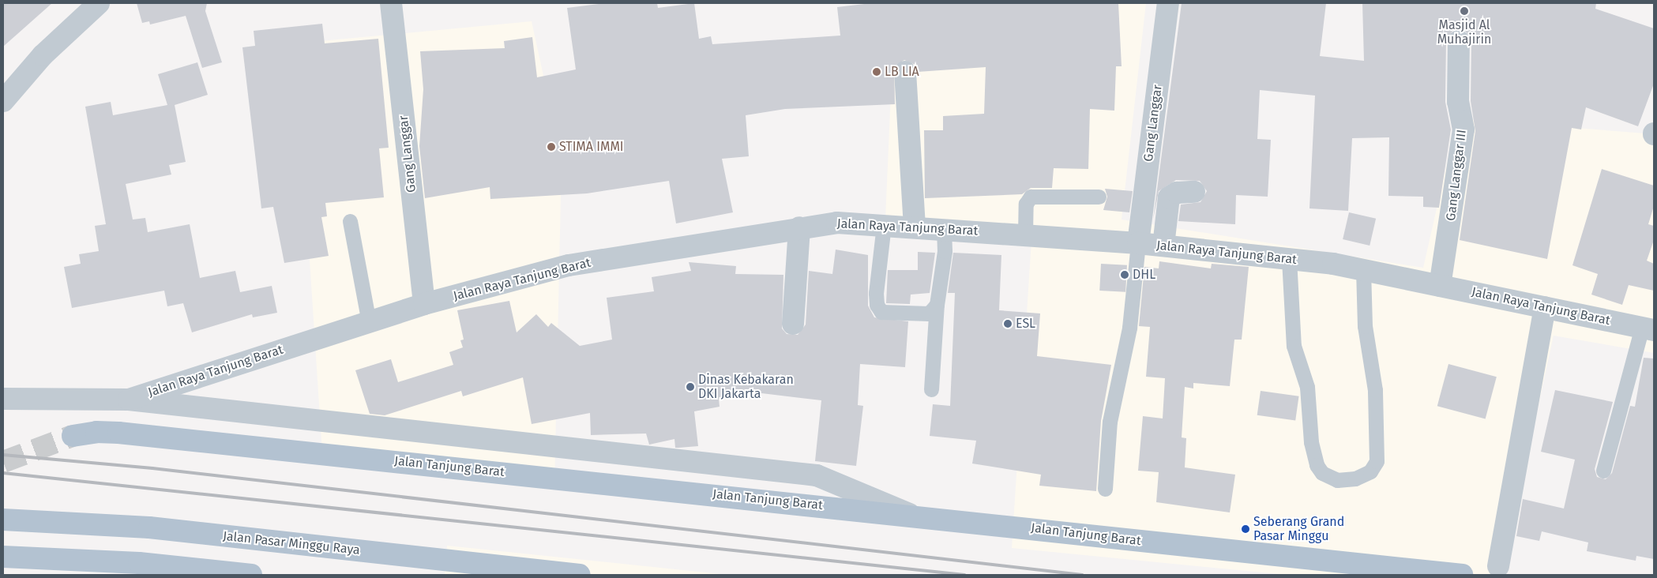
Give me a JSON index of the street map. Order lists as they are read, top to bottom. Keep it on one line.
{"streets":{"main road":["Jalan Tanjung Barat","Jalan Pasar Minggu Raya"],"street":["Gang Langgar","Gang Langgar III","Jalan Raya Tanjung Barat"]},"crossings":[["Gang Langgar","Jalan Raya Tanjung Barat"],["Gang Langgar III","Jalan Raya Tanjung Barat"],["Jalan Raya Tanjung Barat","Jalan Tanjung Barat"]],"places":["Masjid Al Muhajirin","LB LIA","STIMA IMMI","DHL","ESL","Dinas Kebakaran DKI Jakarta","Seberang Grand Pasar Minggu"]}
